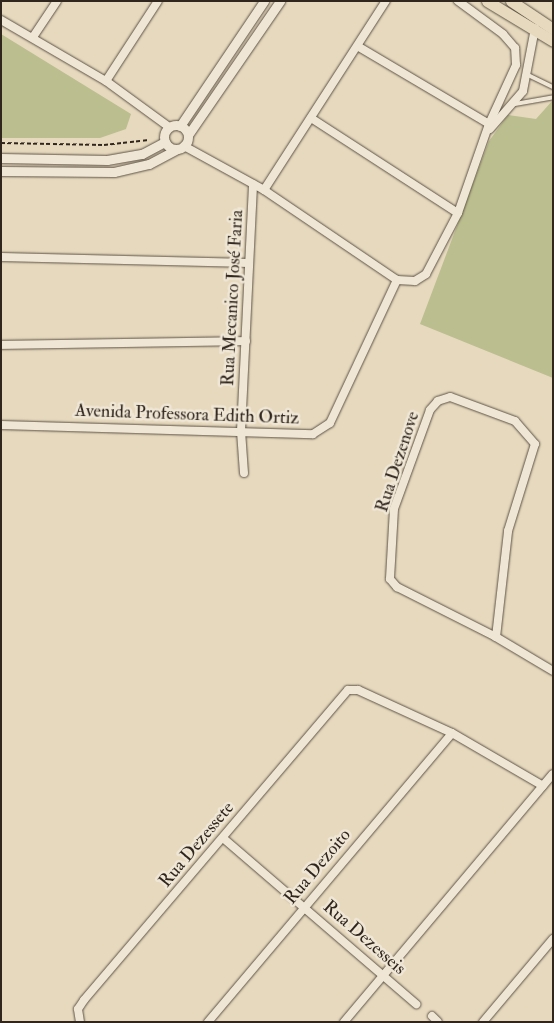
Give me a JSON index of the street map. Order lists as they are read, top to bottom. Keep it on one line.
{"streets":{"street":["Rua Mecanico José Faria","Avenida Professora Edith Ortiz","Rua Dezenove","Rua Dezessete","Rua Dezoito","Rua Dezesseis"]},"crossings":[["Rua Mecanico José Faria","Avenida Professora Edith Ortiz"],["Rua Dezessete","Rua Dezoito"],["Rua Dezessete","Rua Dezesseis"],["Rua Dezoito","Rua Dezesseis"]]}
